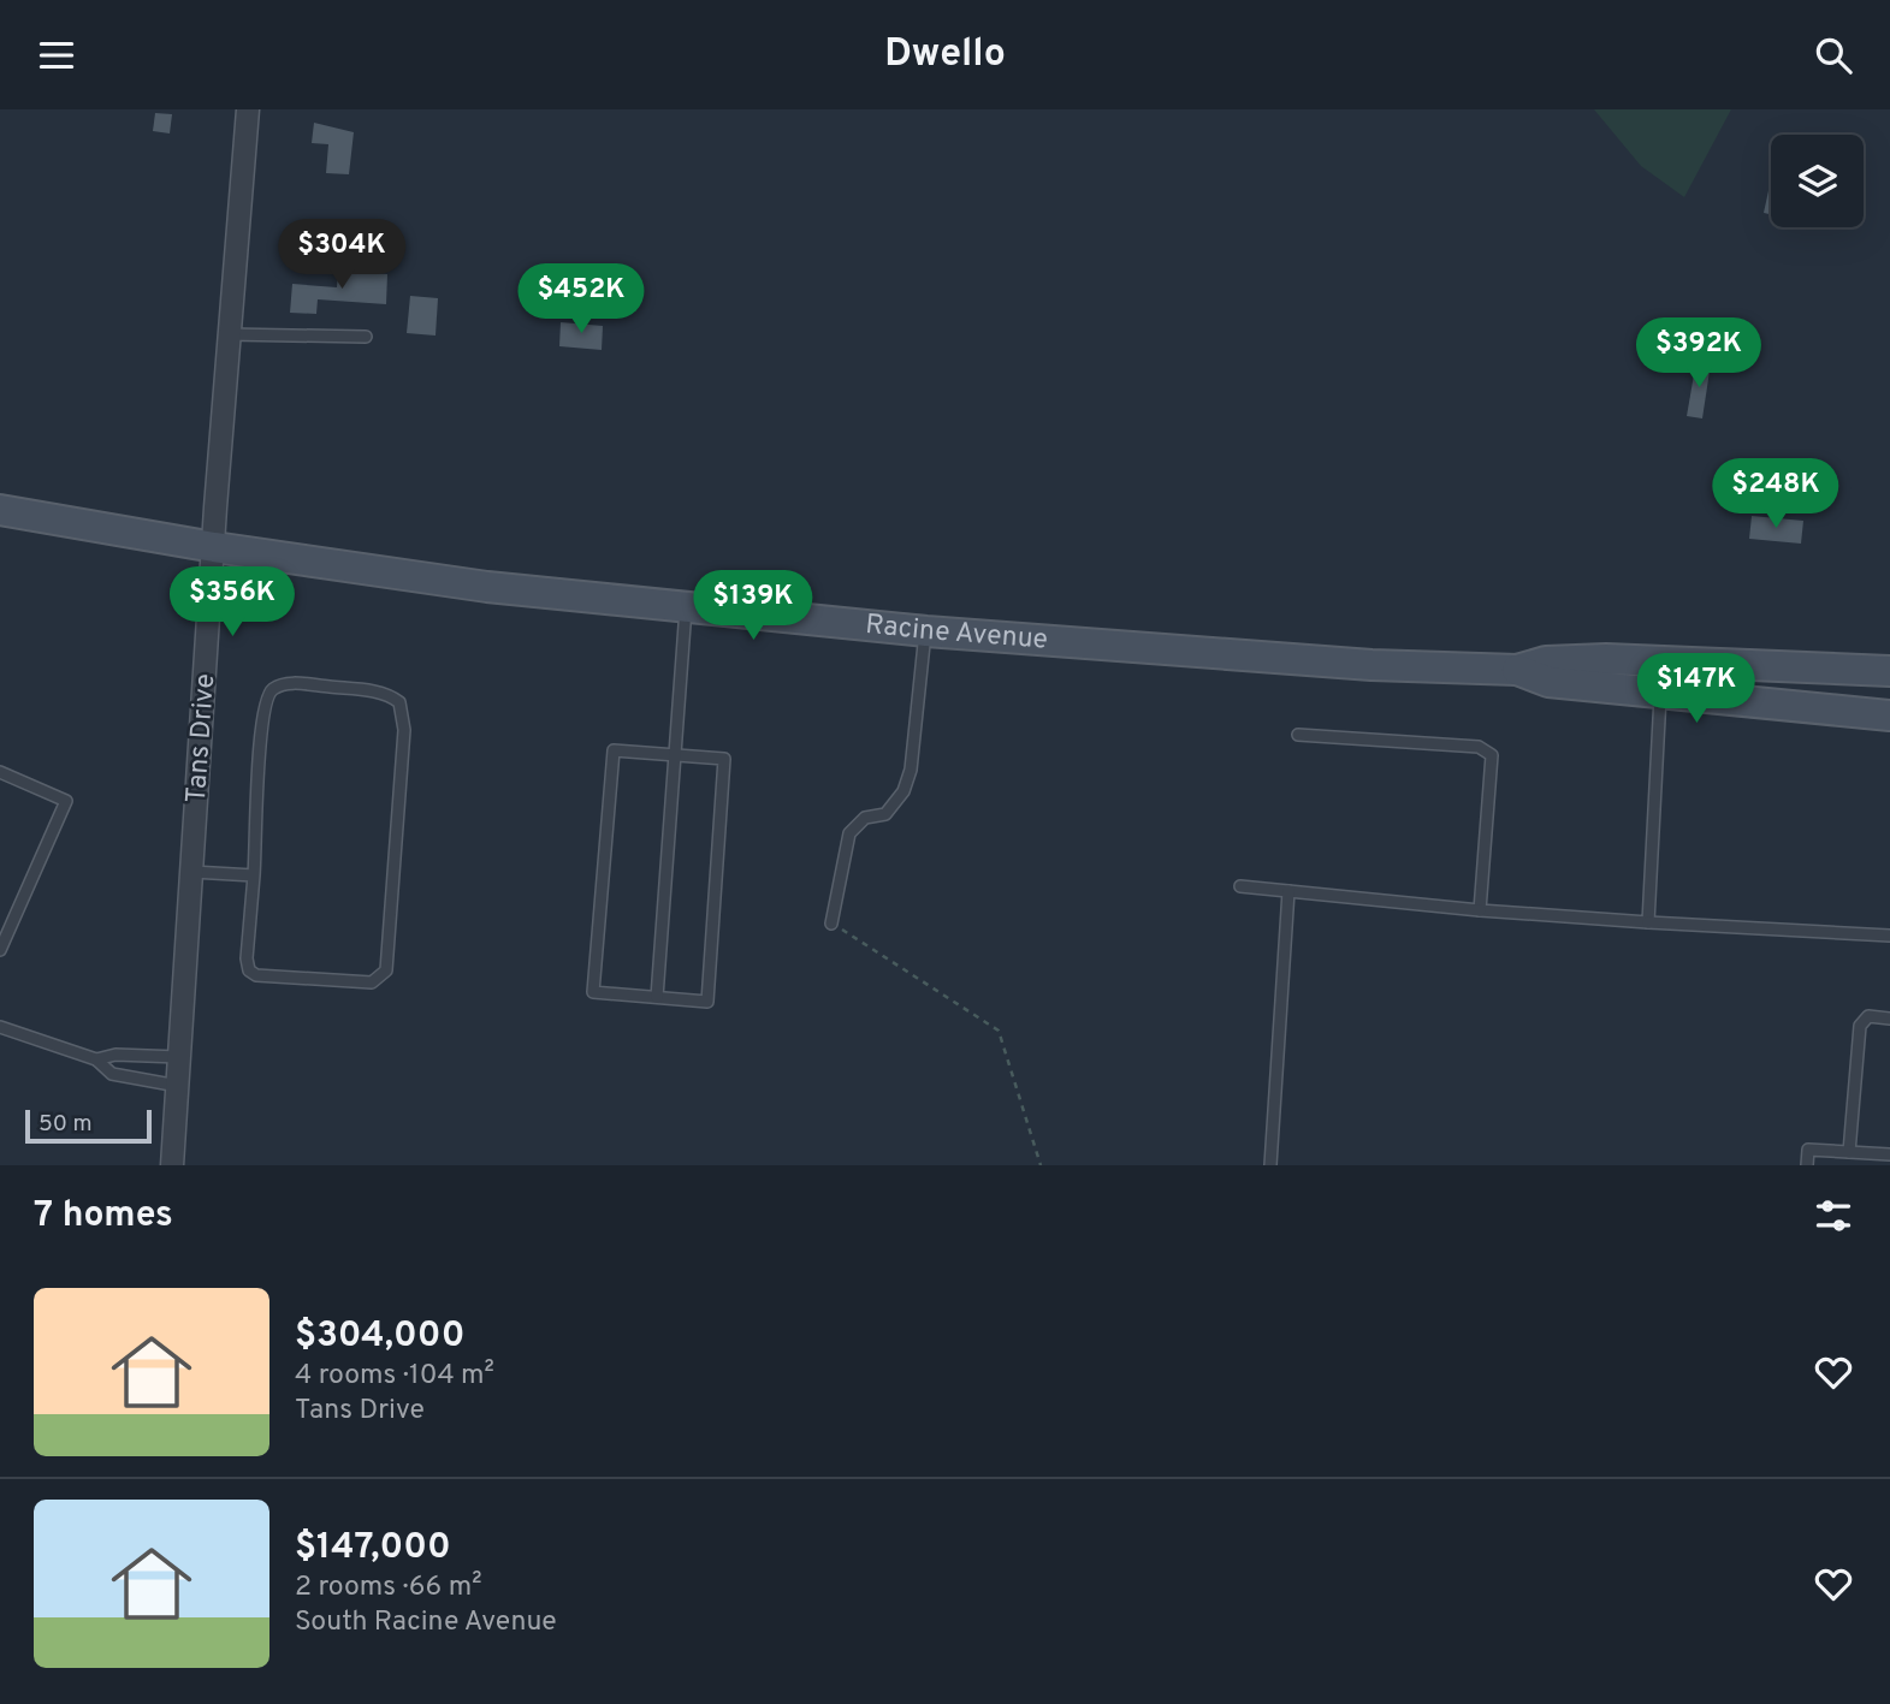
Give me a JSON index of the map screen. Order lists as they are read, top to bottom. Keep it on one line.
{"streets":{"main road":["Racine Avenue"],"street":["Tans Drive"]},"crossings":[["Racine Avenue","Tans Drive"]],"scale_bar":"50 m","page":{"header":"Dwello","price":["$304K","$452K","$392K","$248K","$356K","$139K","$147K"],"scale":"50 m","heading":"7 homes","list":[{"name":"$304,000","note":"4 rooms · 104 m² · Tans Drive"},{"name":"$147,000","note":"2 rooms · 66 m² · South Racine Avenue"}]}}
